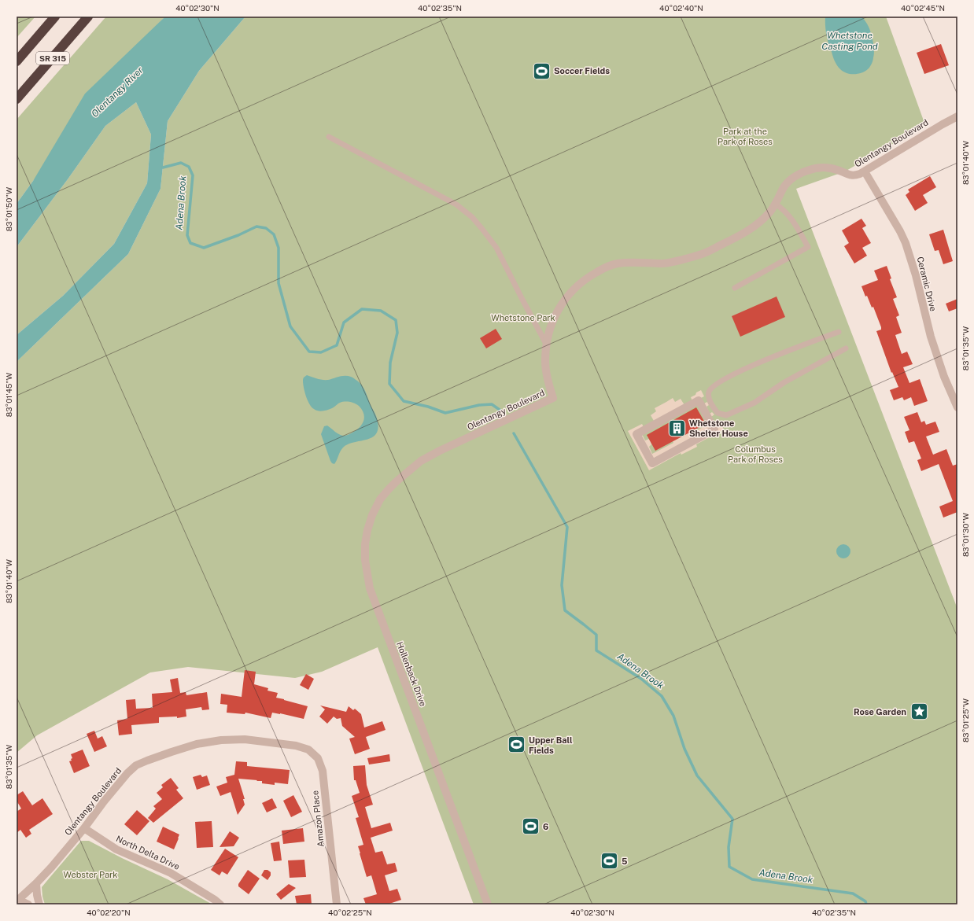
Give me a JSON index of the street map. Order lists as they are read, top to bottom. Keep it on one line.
{"streets":{"highway":["SR 315"],"street":["Olentangy Boulevard","Ceramic Drive","Hollenback Drive","Amazon Place","North Delta Drive"]},"crossings":[["Olentangy Boulevard","Ceramic Drive"],["Olentangy Boulevard","Hollenback Drive"],["Olentangy Boulevard","Amazon Place"],["Olentangy Boulevard","North Delta Drive"]],"water":["Whetstone Casting Pond","Olentangy River","Adena Brook"],"parks":["Park at the Park of Roses","Whetstone Park","Columbus Park of Roses","Webster Park"],"places":{"sports":["Soccer Fields","Upper Ball Fields","6","5"],"building":["Whetstone Shelter House"],"place":["Rose Garden"]},"coordinates":["40°02'30\"N","40°02'35\"N","40°02'40\"N","40°02'45\"N","83°01'40\"W","83°01'50\"W","83°01'35\"W","83°01'45\"W","83°01'30\"W","83°01'25\"W","40°02'20\"N","40°02'25\"N"]}
